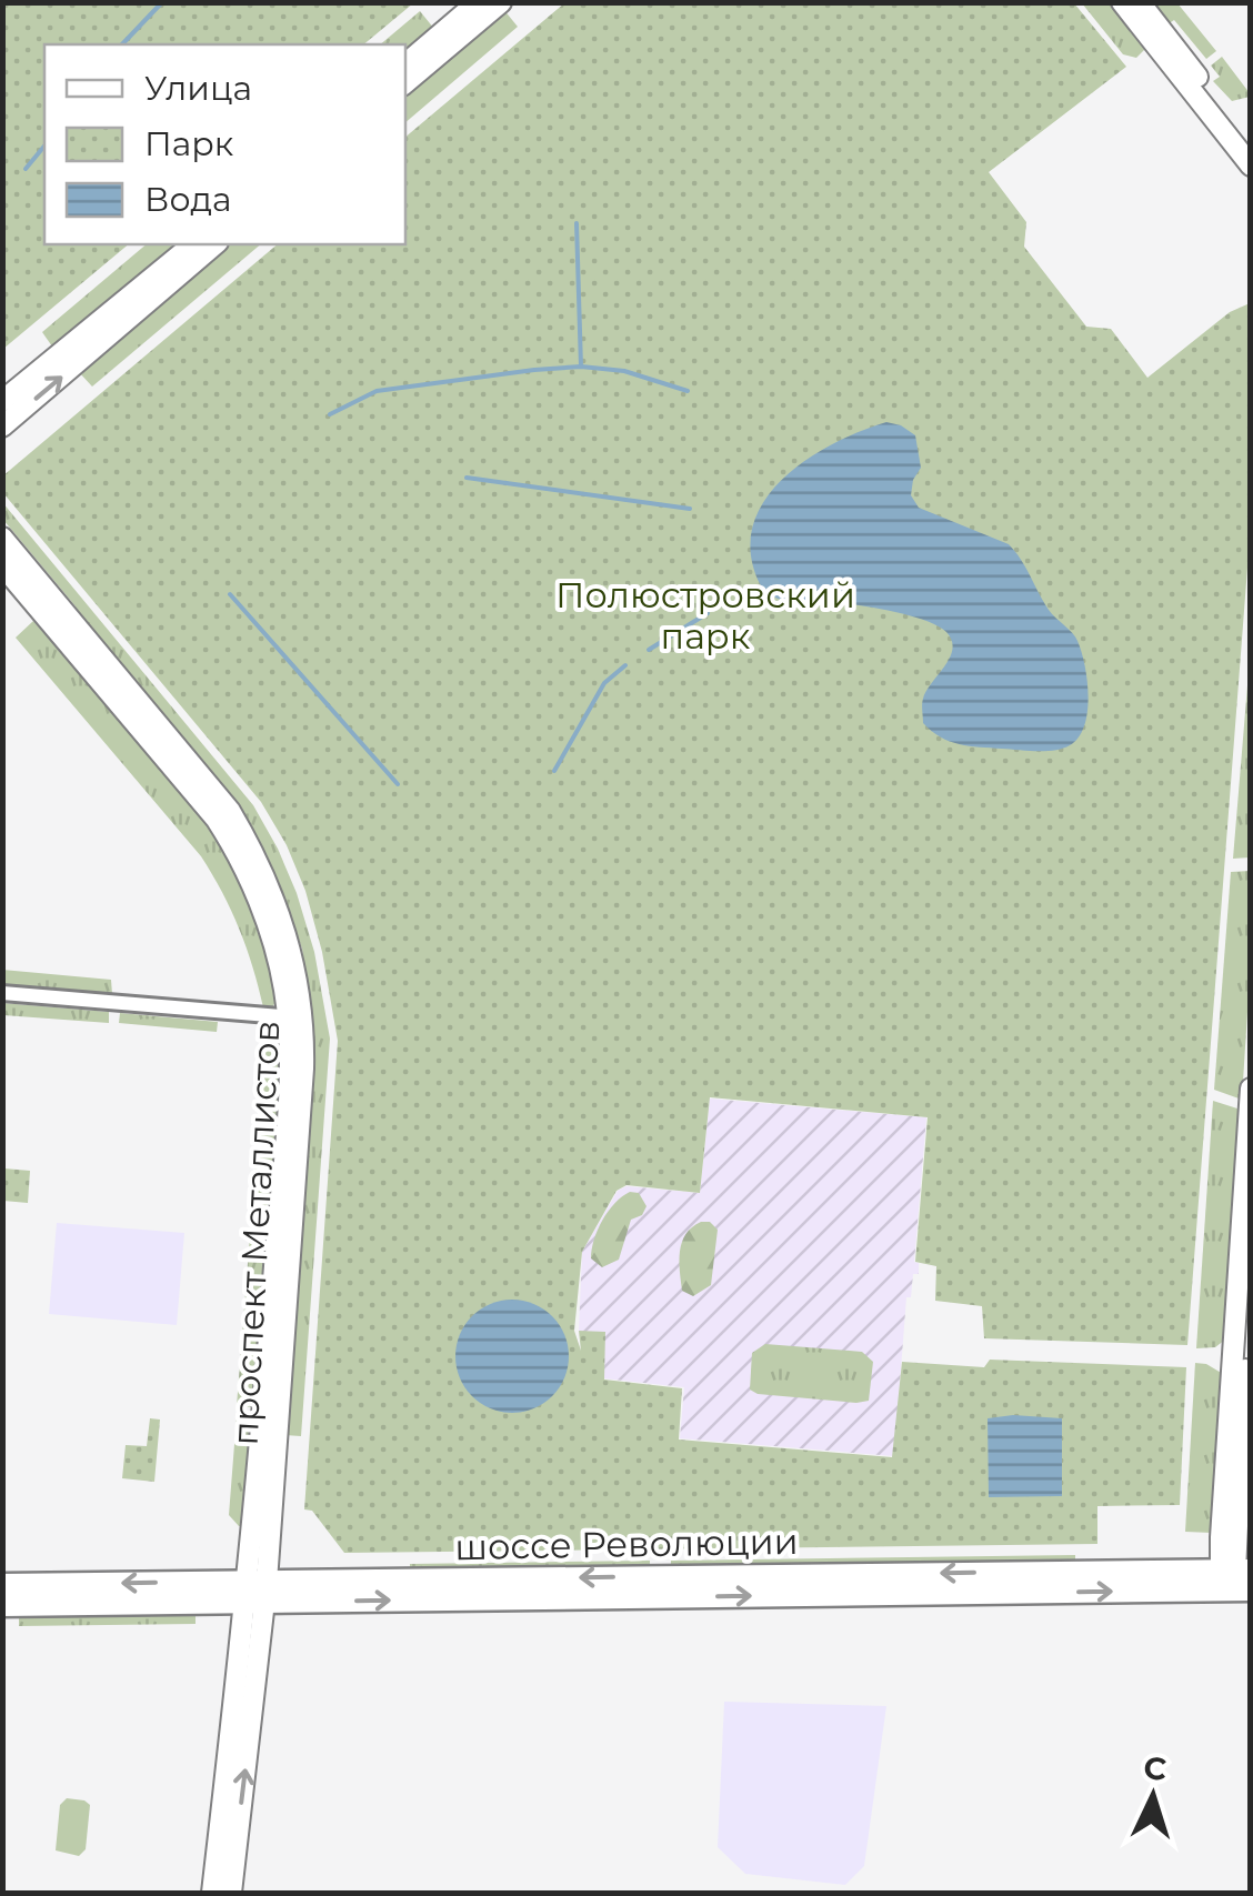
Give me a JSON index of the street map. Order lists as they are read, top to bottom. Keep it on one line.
{"streets":{"main road":["шоссе Революции"],"street":["проспект Металлистов"]},"crossings":[["проспект Металлистов","шоссе Революции"]],"parks":["Полюстровский парк"],"legend":["Улица","Парк","Вода"],"north":"top"}
